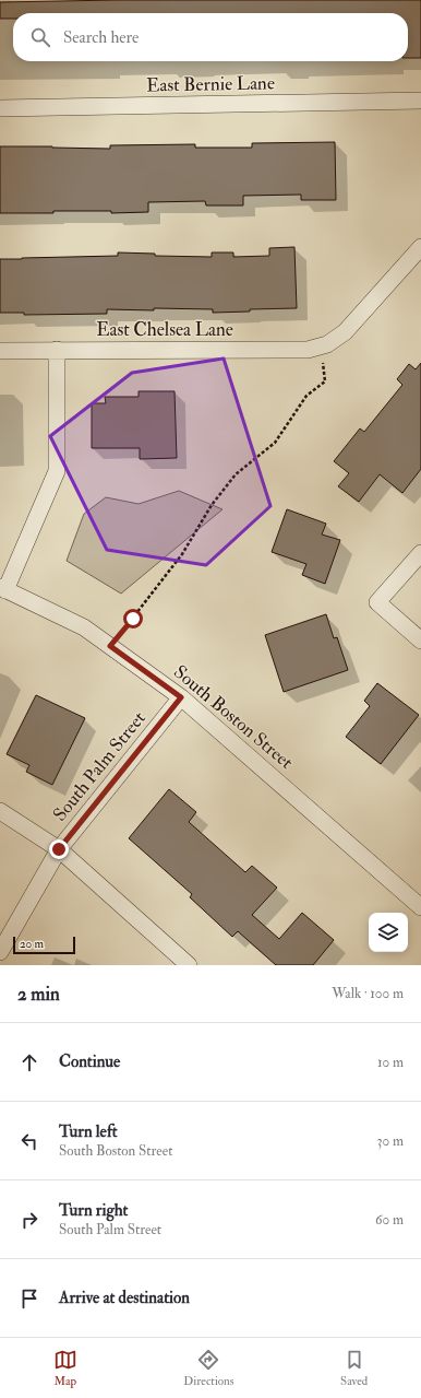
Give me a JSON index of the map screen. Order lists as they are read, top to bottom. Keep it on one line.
{"streets":{"street":["East Bernie Lane","East Chelsea Lane","South Boston Street","South Palm Street"]},"crossings":[["South Boston Street","South Palm Street"]],"scale_bar":"20 m","page":{"search":"Search here","scale":"20 m","heading":["2 min","Walk · 100 m"],"list":[["Continue","10 m"],["Turn left","South Boston Street","30 m"],["Turn right","South Palm Street","60 m"],"Arrive at destination"],"nav":["Map","Directions","Saved"]}}
